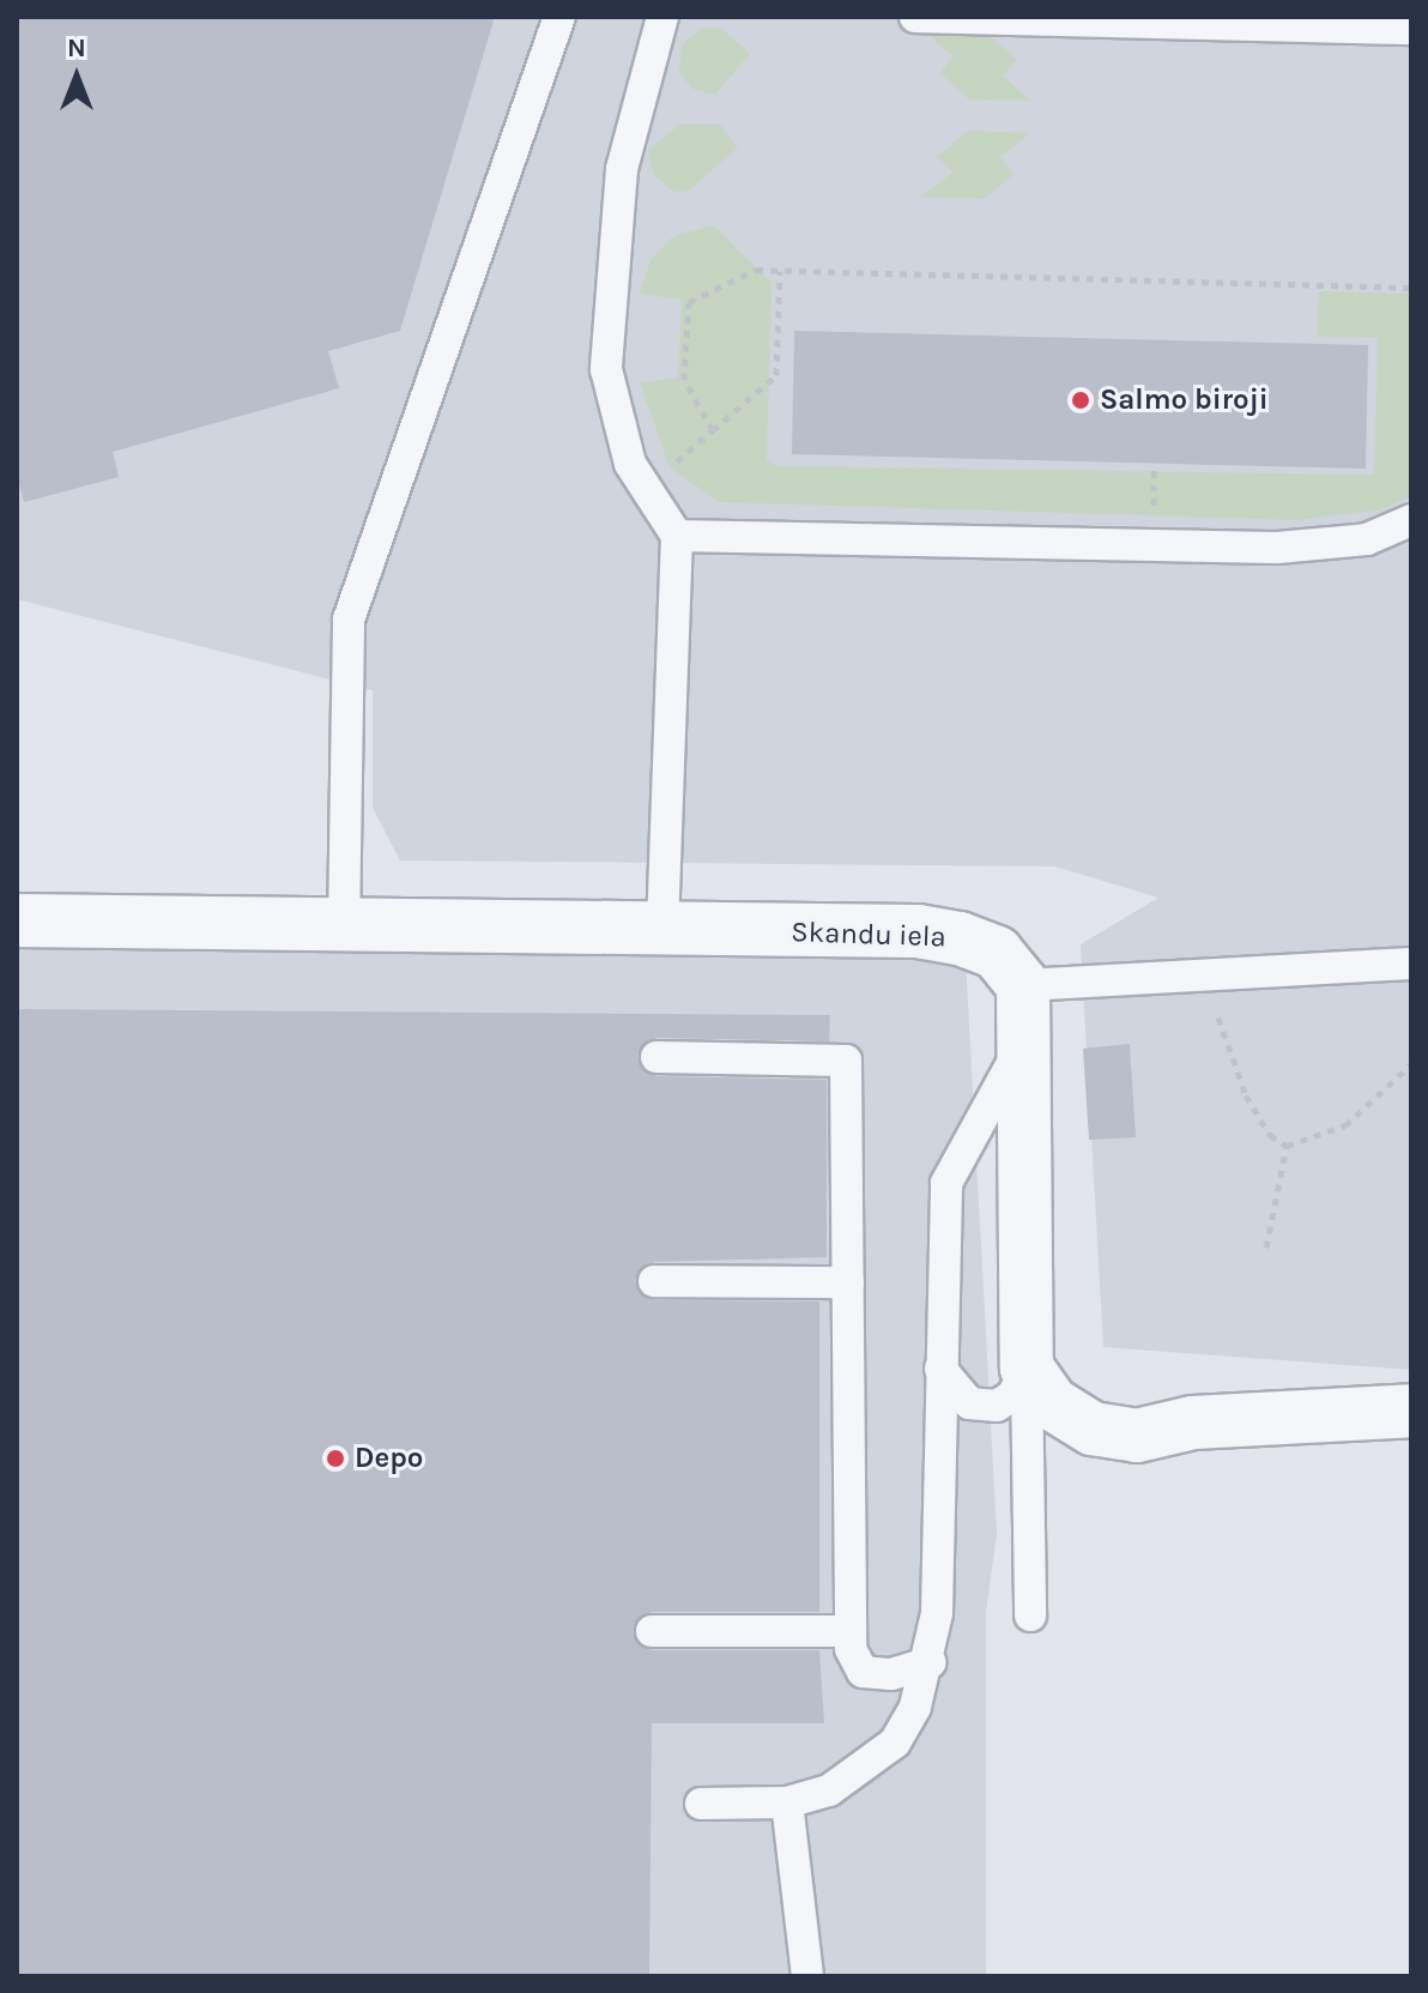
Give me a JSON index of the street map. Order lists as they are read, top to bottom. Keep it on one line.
{"streets":{"street":["Skandu iela"]},"places":["Salmo biroji","Depo"],"north":"top"}
